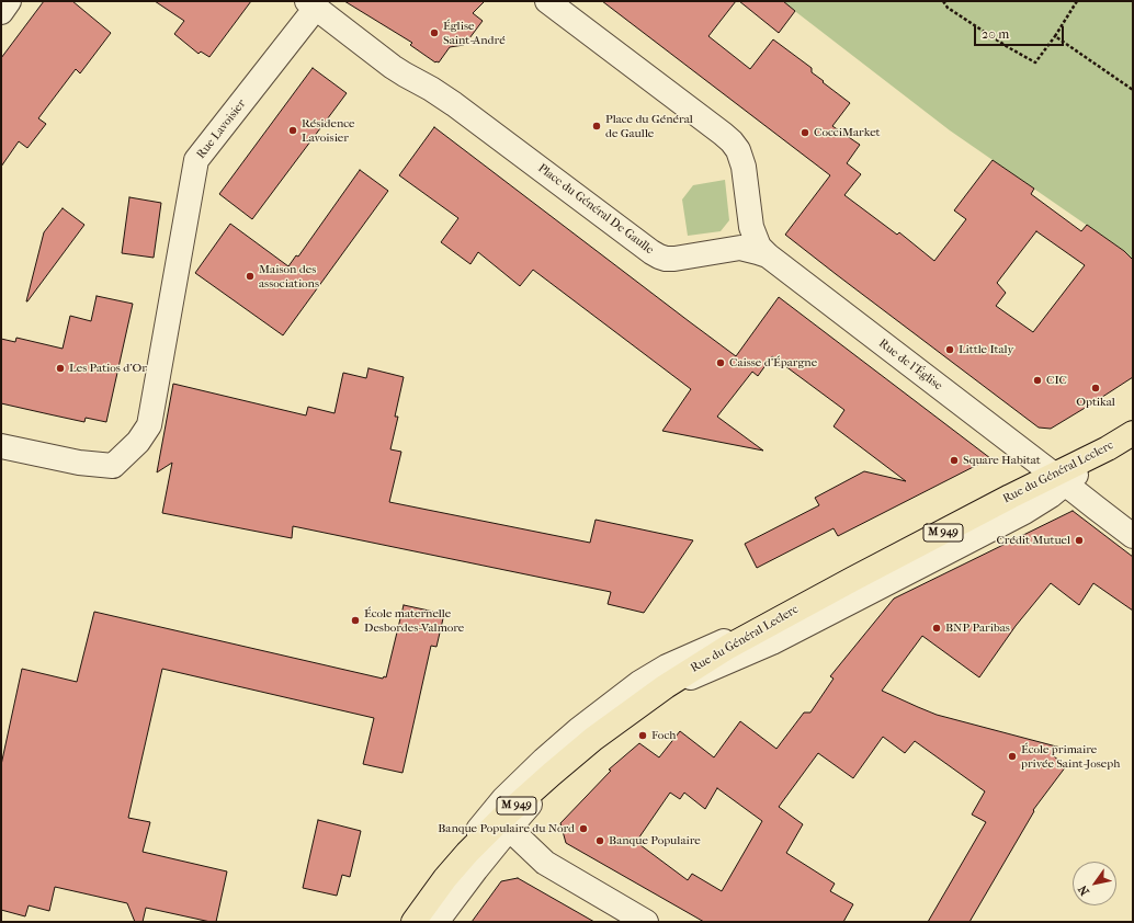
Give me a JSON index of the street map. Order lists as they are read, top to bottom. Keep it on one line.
{"streets":{"main road":["Rue du Général Leclerc","M 949"],"street":["Rue Lavoisier","Place du Général De Gaulle","Rue de l'Église"]},"crossings":[["Rue Lavoisier","Place du Général De Gaulle"],["Place du Général De Gaulle","Rue de l'Église"],["Rue de l'Église","Rue du Général Leclerc"]],"places":["Église Saint-André","Place du Général de Gaulle","Résidence Lavoisier","CocciMarket","Maison des associations","Little Italy","Caisse d'Épargne","Les Patios d'Or","CIC","Optikal","Square Habitat","Crédit Mutuel","École maternelle Desbordes-Valmore","BNP Paribas","Foch","École primaire privée Saint-Joseph","Banque Populaire du Nord","Banque Populaire"],"scale_bar":"20 m","north":"bottom left"}
